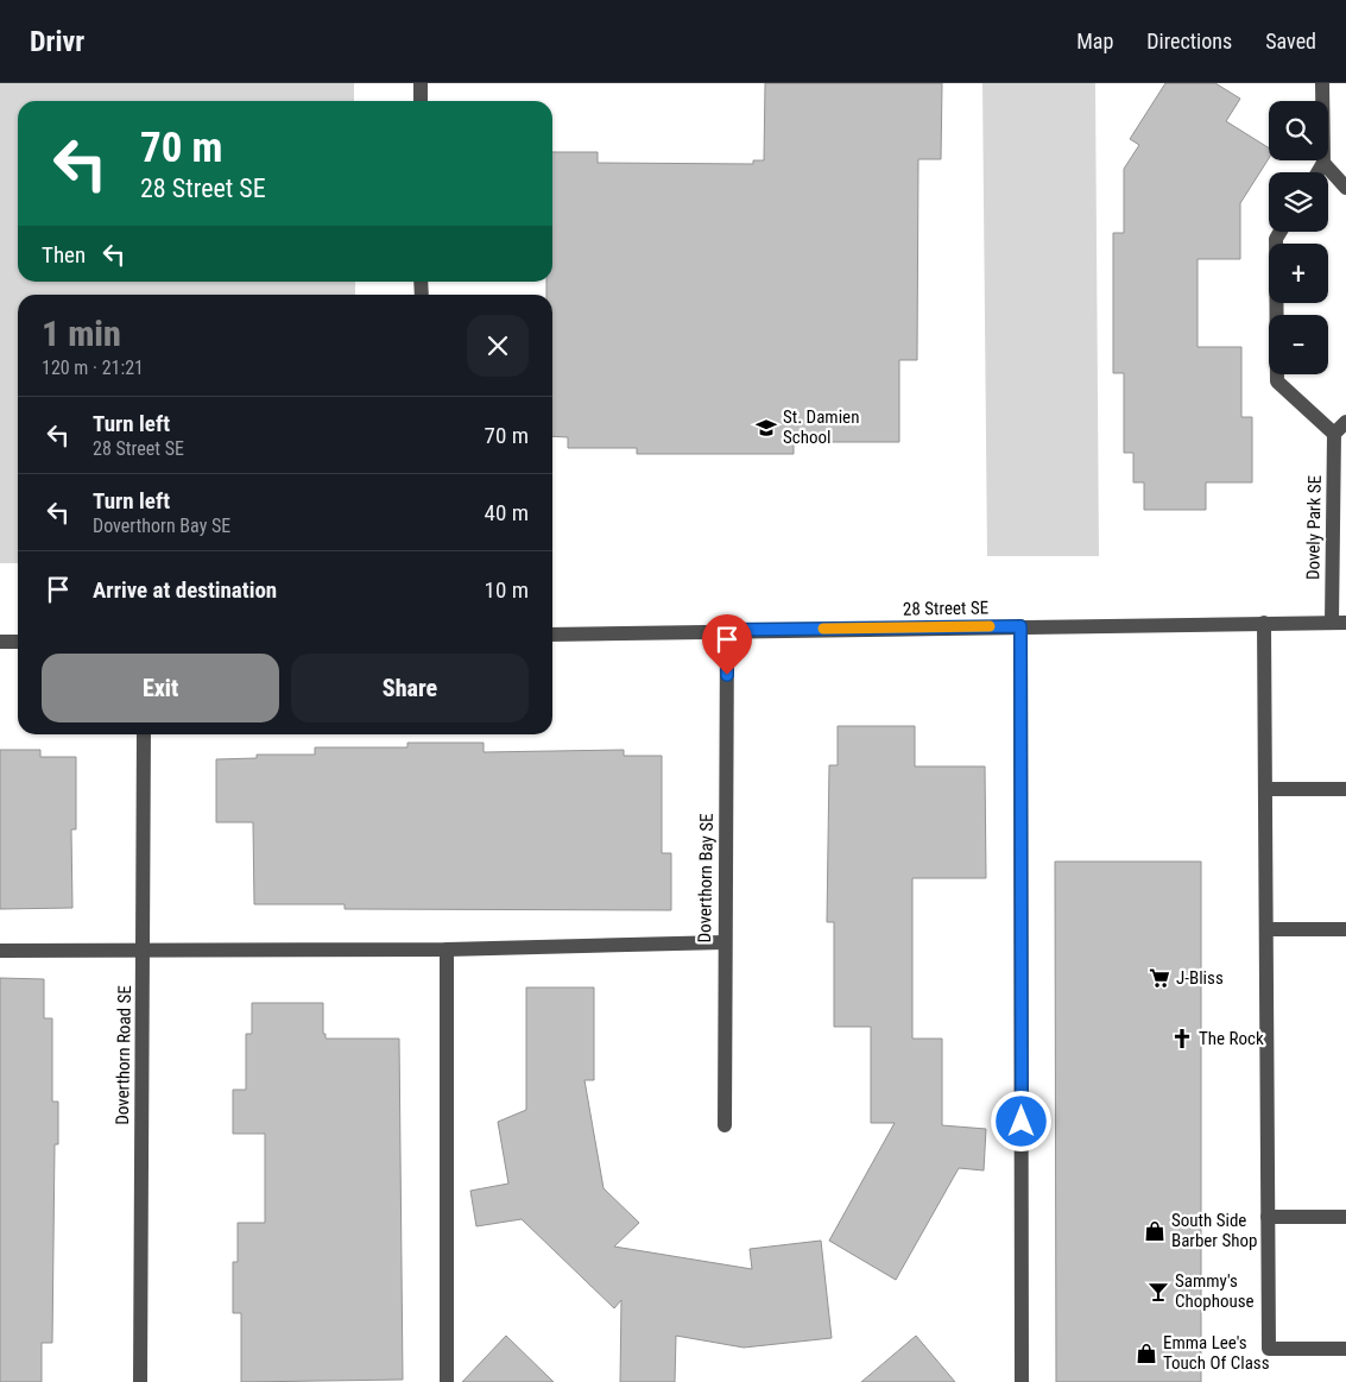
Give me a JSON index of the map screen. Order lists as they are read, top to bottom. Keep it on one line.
{"streets":{"street":["Dovely Park SE","28 Street SE","Doverthorn Bay SE","Doverthorn Road SE"]},"crossings":[["Dovely Park SE","28 Street SE"],["28 Street SE","Doverthorn Bay SE"]],"places":{"school or university":["St. Damien School"],"supermarket":["J-Bliss"],"church":["The Rock"],"shop":["South Side Barber Shop","Emma Lee's Touch Of Class"],"bar":["Sammy's Chophouse"]},"page":{"header":"Drivr","nav":["Map","Directions","Saved"],"map_buttons":["+","−"],"turn":["70 m","28 Street SE"],"then":"Then","heading":["1 min","120 m · 21:21"],"list":[{"name":"Turn left","note":"28 Street SE","value":"70 m"},{"name":"Turn left","note":"Doverthorn Bay SE","value":"40 m"},{"name":"Arrive at destination","value":"10 m"}],"buttons":["Exit","Share"]}}
